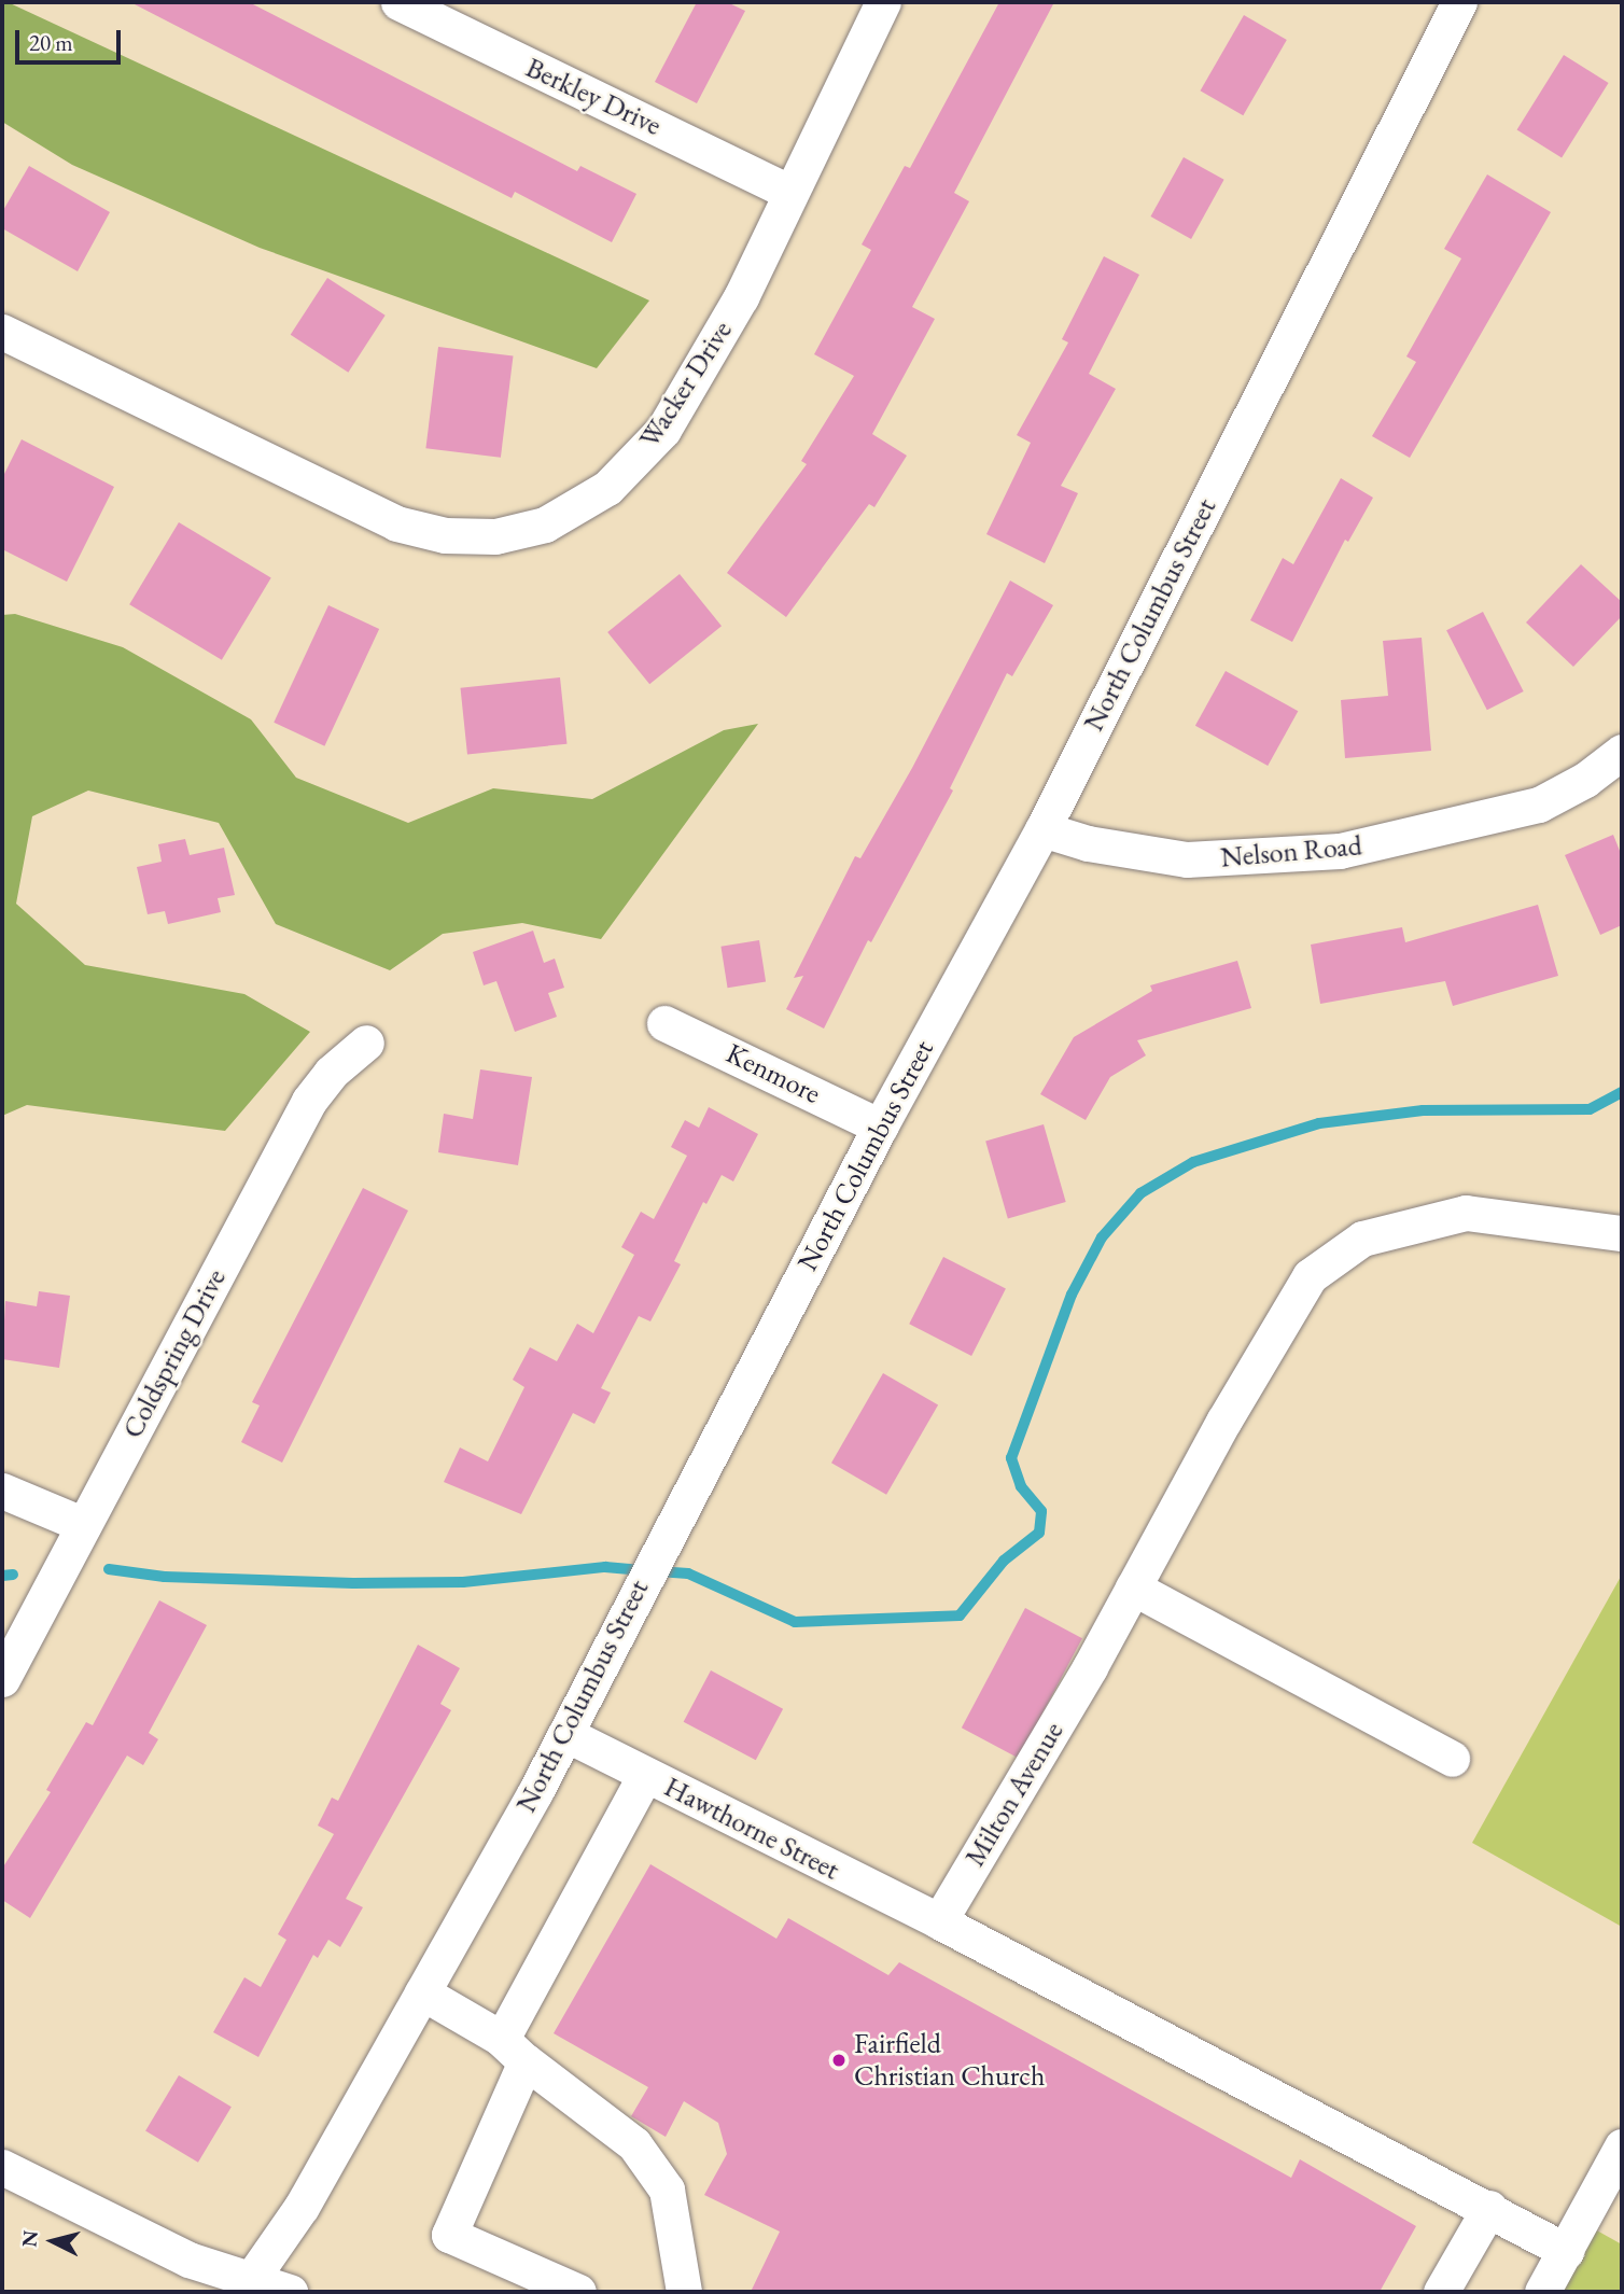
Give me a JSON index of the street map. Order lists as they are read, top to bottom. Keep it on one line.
{"streets":{"street":["Berkley Drive","Wacker Drive","North Columbus Street","Nelson Road","Kenmore","Coldspring Drive","Milton Avenue","Hawthorne Street"]},"crossings":[["Berkley Drive","Wacker Drive"],["North Columbus Street","Nelson Road"],["North Columbus Street","Kenmore"],["North Columbus Street","Hawthorne Street"],["Milton Avenue","Hawthorne Street"]],"places":["Fairfield Christian Church"],"scale_bar":"20 m","north":"left"}
